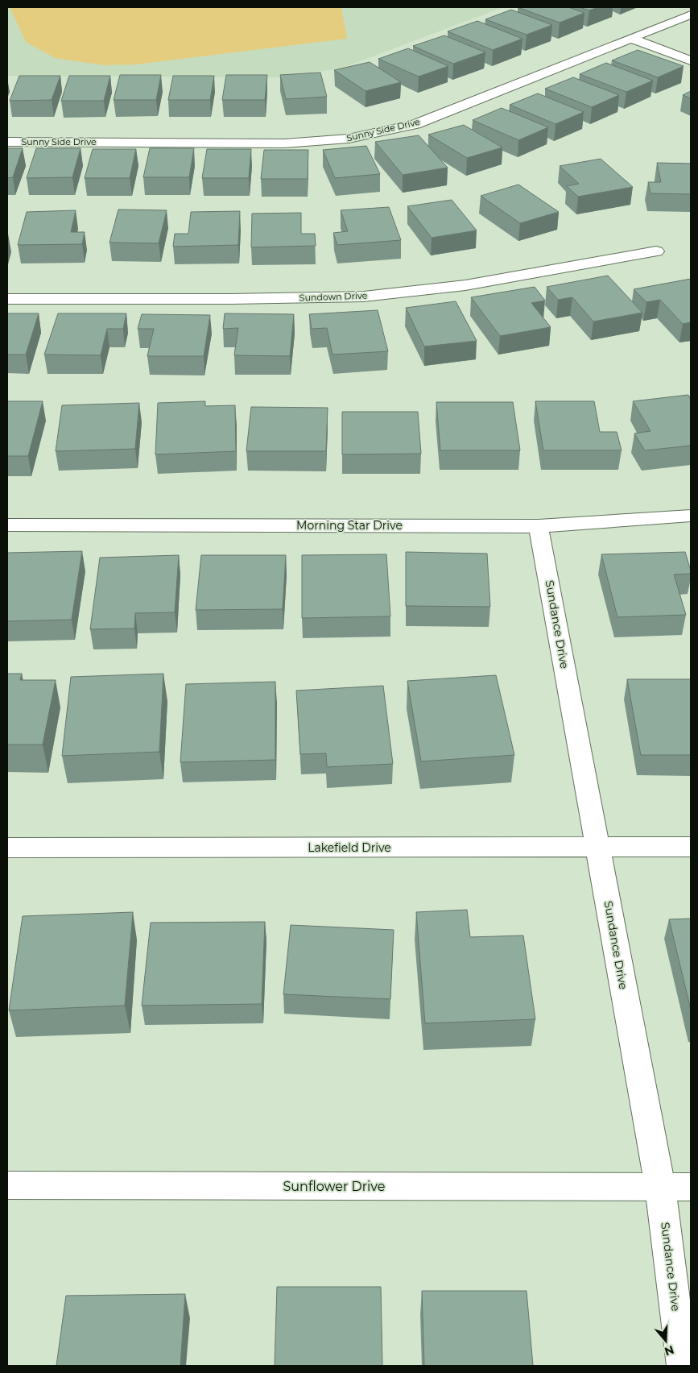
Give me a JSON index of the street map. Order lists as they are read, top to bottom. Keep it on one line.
{"streets":{"street":["Sunny Side Drive","Sundown Drive","Morning Star Drive","Sundance Drive","Lakefield Drive","Sunflower Drive"]},"crossings":[["Morning Star Drive","Sundance Drive"],["Sundance Drive","Lakefield Drive"],["Sundance Drive","Sunflower Drive"]],"north":"bottom"}
